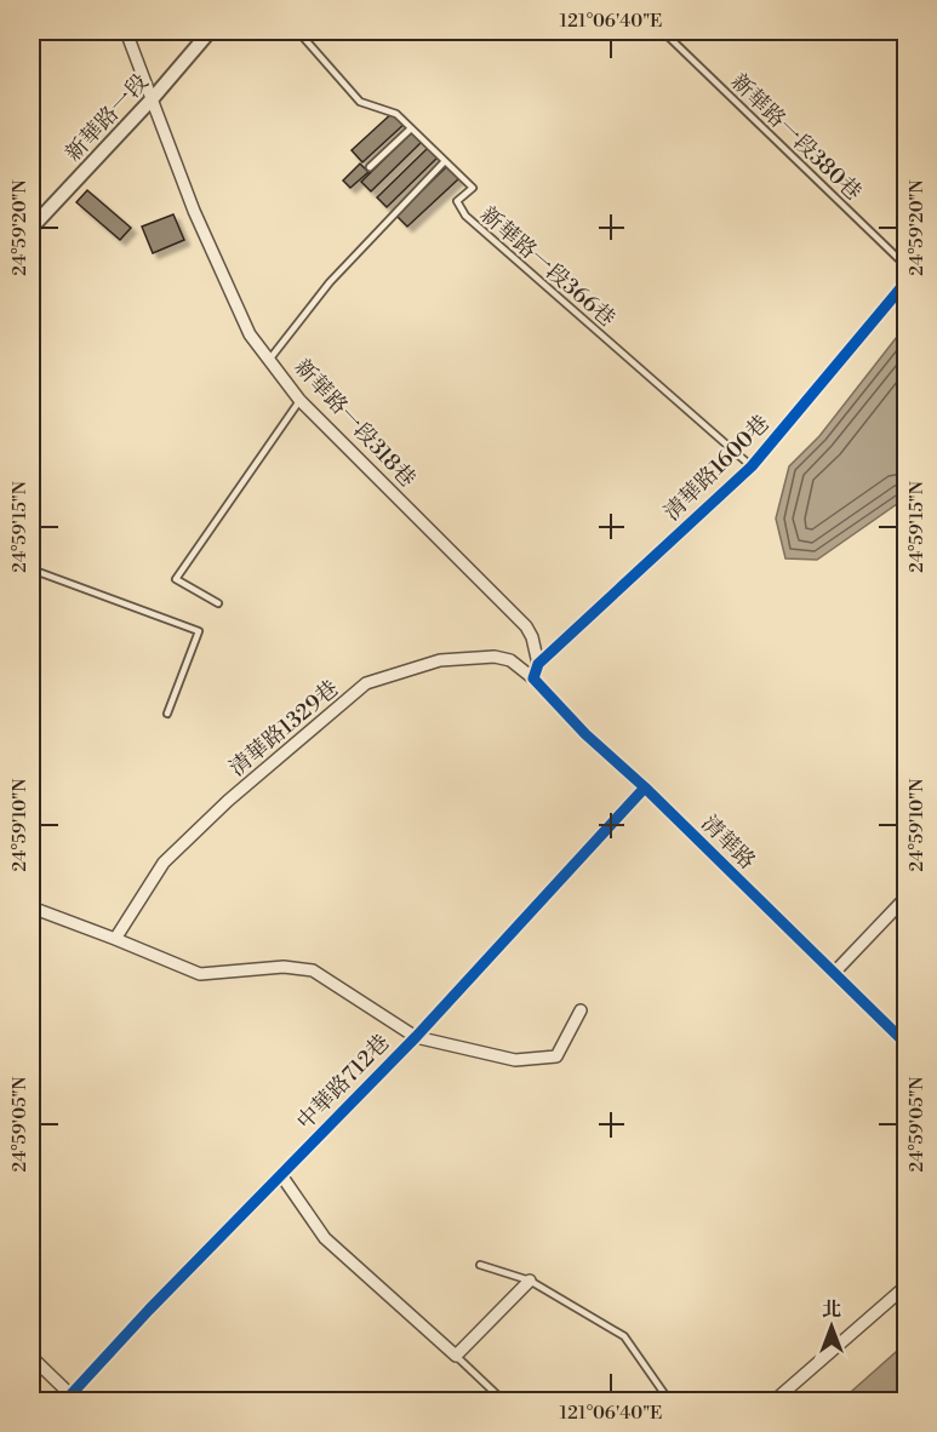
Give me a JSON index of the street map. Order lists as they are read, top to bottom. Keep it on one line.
{"streets":{"street":["新華路一段","新華路一段318巷","清華路1600巷","清華路1329巷","清華路","中華路712巷"],"lane":["新華路一段380巷","新華路一段366巷"]},"crossings":[["新華路一段","新華路一段318巷"],["新華路一段366巷","清華路1600巷"],["新華路一段318巷","清華路1600巷"],["清華路1329巷","清華路"],["清華路","中華路712巷"]],"north":"top","coordinates":["121°06'40\"E","24°59'20\"N","24°59'15\"N","24°59'10\"N","24°59'05\"N"]}
